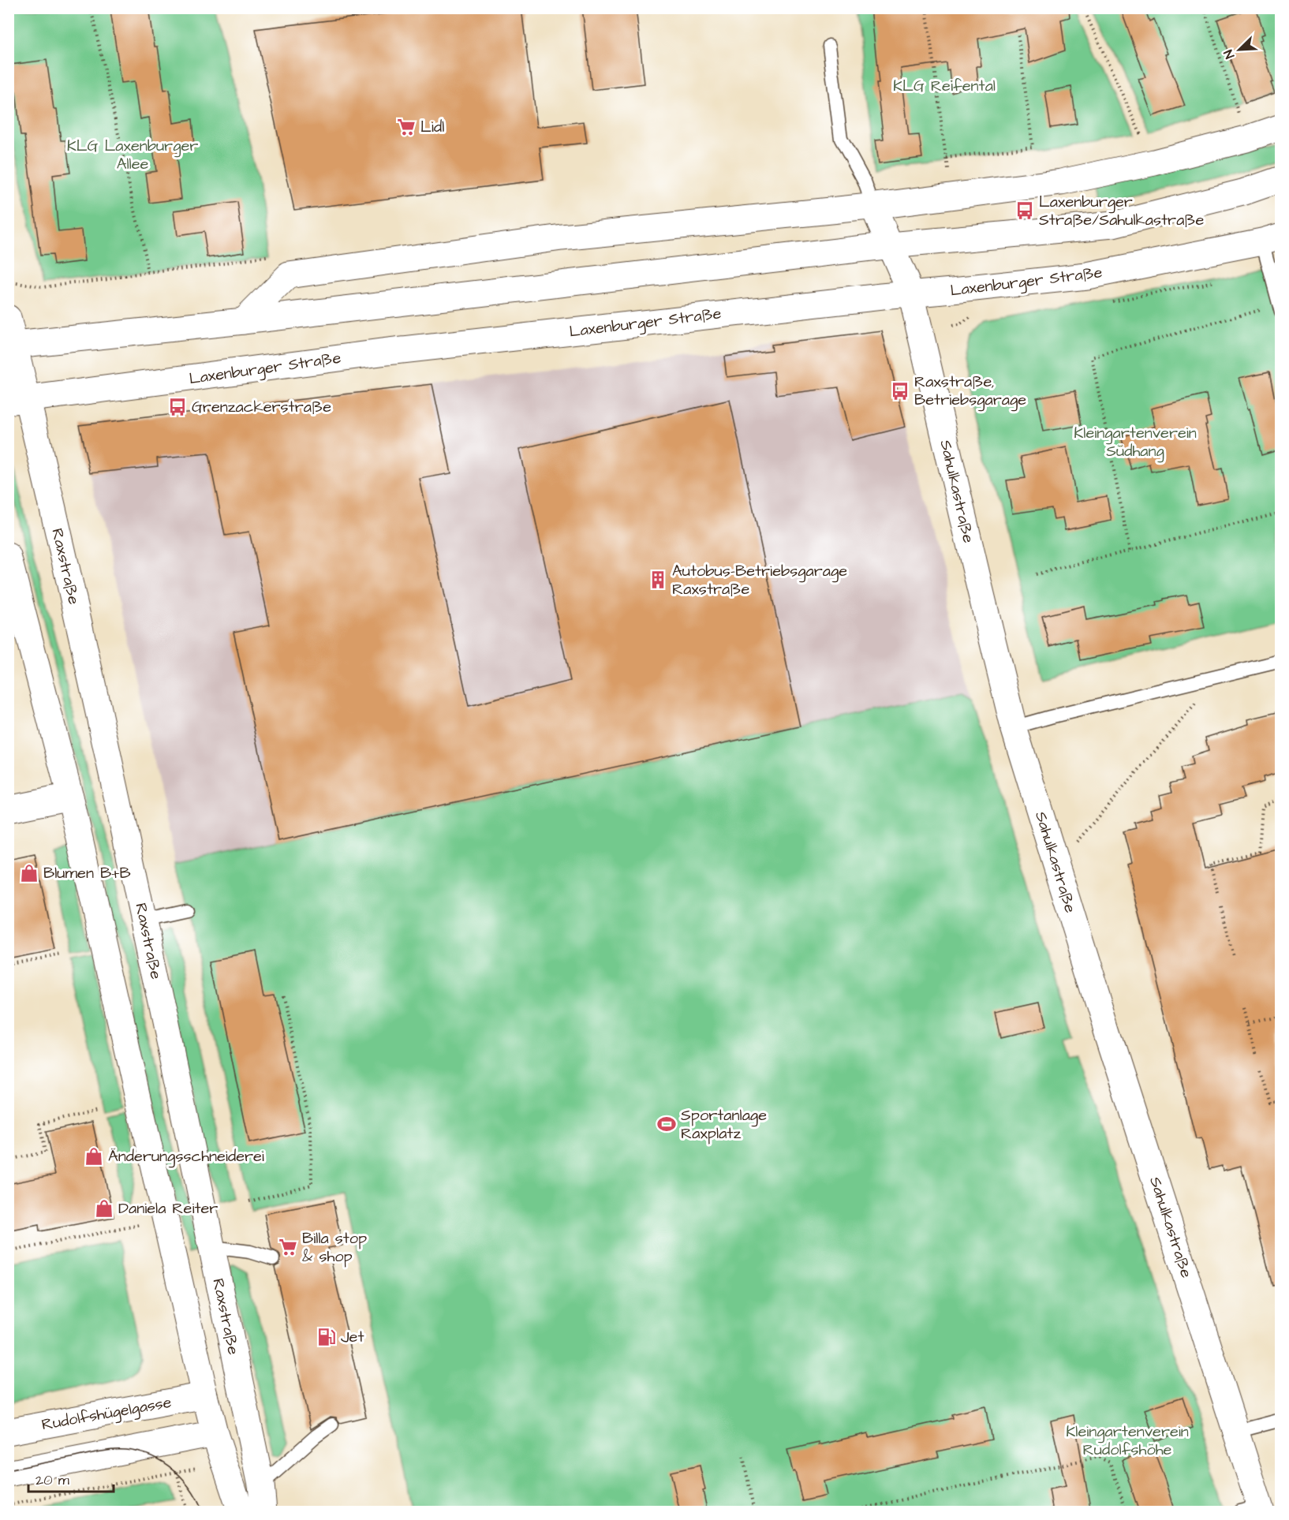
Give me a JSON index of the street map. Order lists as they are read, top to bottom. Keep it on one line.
{"streets":{"main road":["Laxenburger Straße","Sahulkastraße","Raxstraße","Rudolfshügelgasse"]},"crossings":[["Laxenburger Straße","Sahulkastraße"],["Laxenburger Straße","Raxstraße"]],"parks":["KLG Reifental","KLG Laxenburger Allee","Kleingartenverein Südhang","Kleingartenverein Rudolfshöhe"],"places":{"supermarket":["Lidl","Billa stop & shop"],"bus stop":["Laxenburger Straße/Sahulkastraße","Raxstraße, Betriebsgarage","Grenzackerstraße"],"building":["Autobus-Betriebsgarage Raxstraße"],"shop":["Blumen B+B","Änderungsschneiderei","Daniela Reiter"],"sports":["Sportanlage Raxplatz"],"fuel station":["Jet"]},"scale_bar":"20 m","north":"bottom left"}
